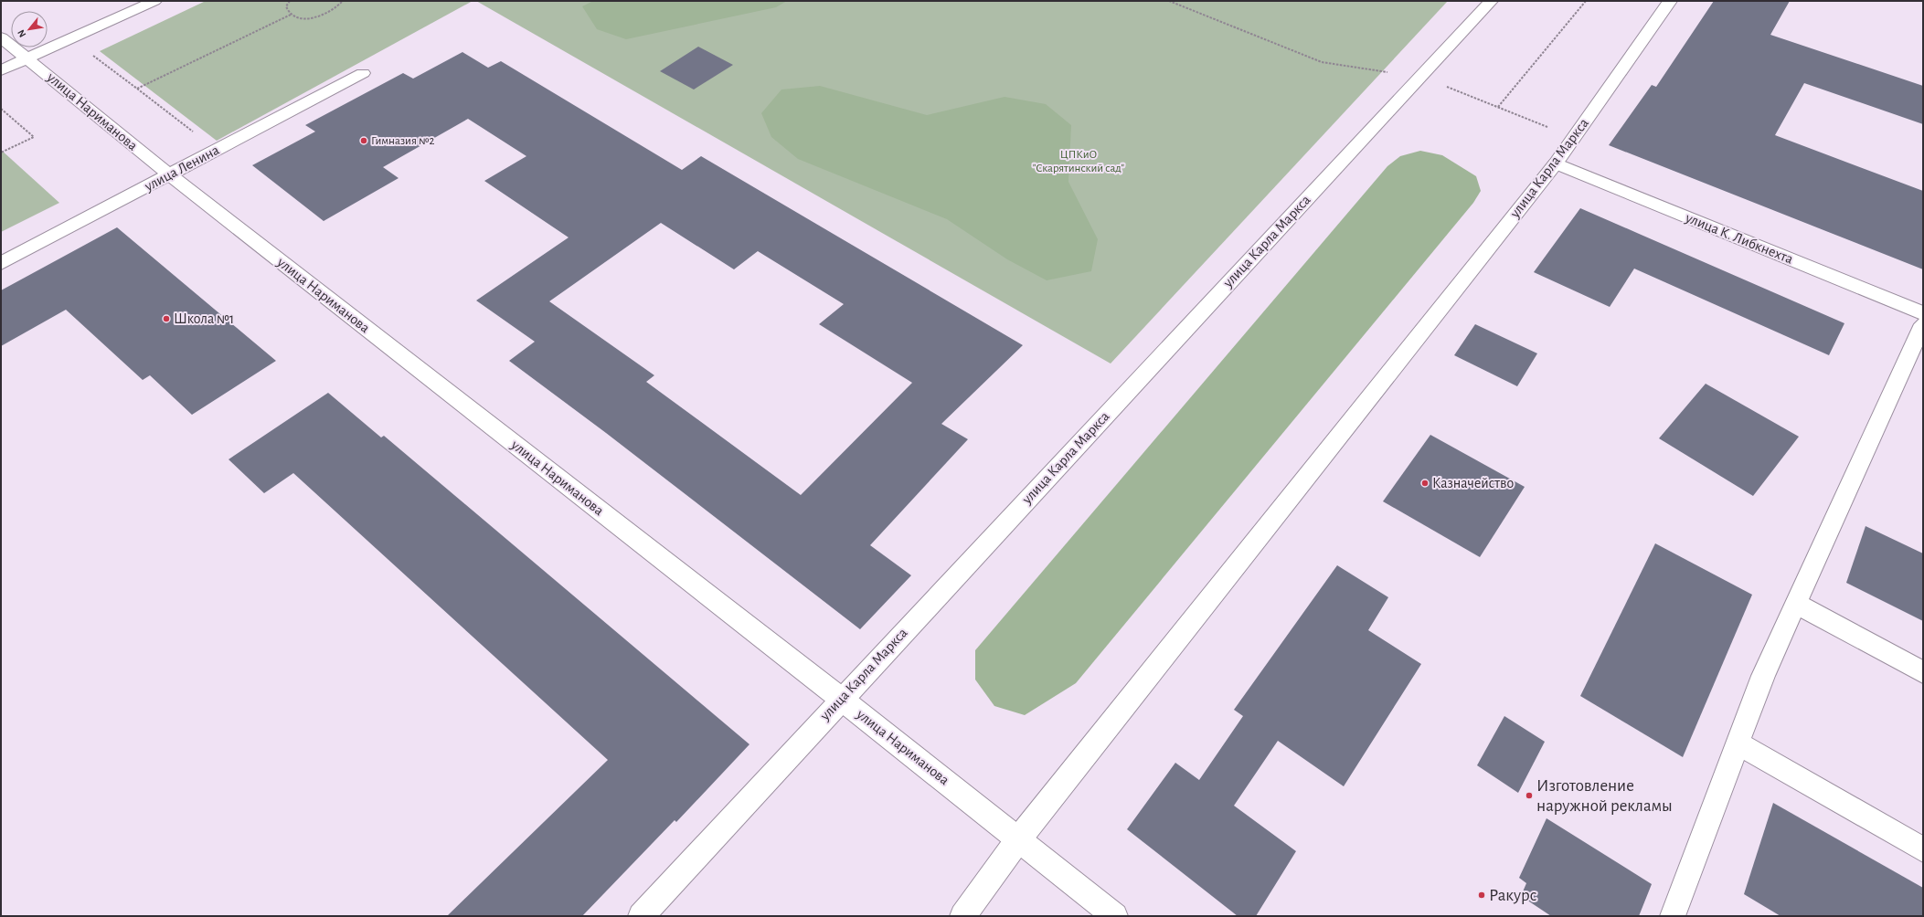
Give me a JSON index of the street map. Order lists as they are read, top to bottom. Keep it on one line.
{"streets":{"main road":["улица Нариманова","улица Ленина","улица Карла Маркса","улица К. Либкнехта"]},"crossings":[["улица Нариманова","улица Ленина"],["улица Нариманова","улица Карла Маркса"],["улица Карла Маркса","улица К. Либкнехта"]],"parks":["ЦПКиО \"Скарятинский сад\""],"places":["Гимназия №2","Школа №1","Казначейство","Изготовление наружной рекламы","Ракурс"],"north":"bottom left"}
